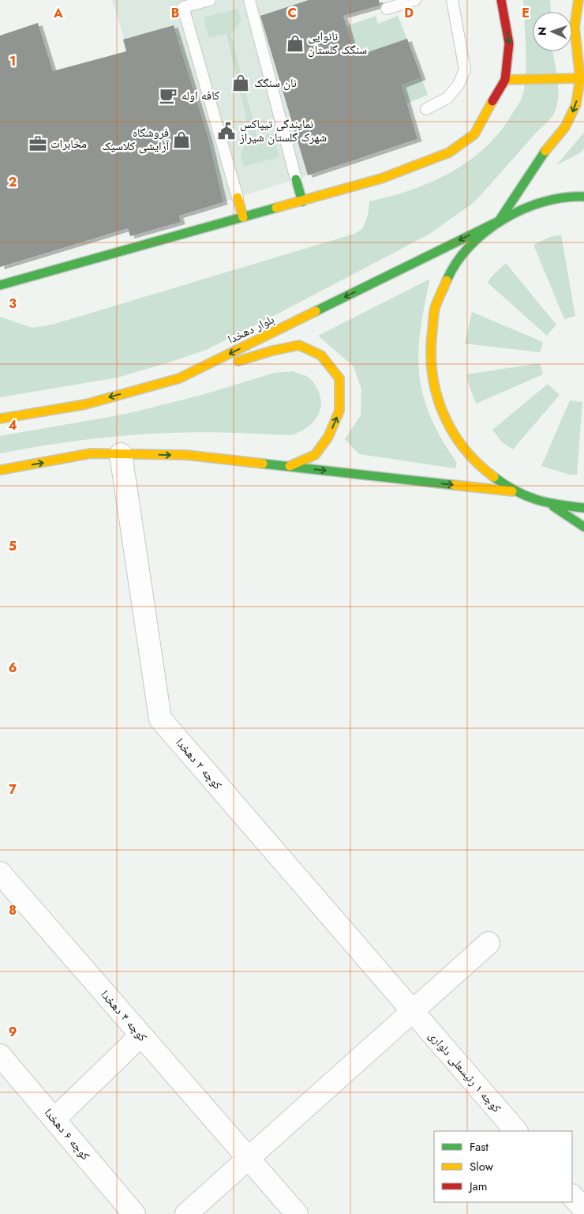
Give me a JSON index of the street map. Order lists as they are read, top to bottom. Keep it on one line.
{"streets":{"main road":["بلوار دهخدا"],"street":["کوچه ۲ دهخدا","کوچه ۴ دهخدا","کوچه ۱ رئیسعلی دلواری","کوچه ۶ دهخدا"]},"crossings":[["کوچه ۲ دهخدا","کوچه ۱ رئیسعلی دلواری"]],"places":{"shop":["نانوایی سنگک گلستان","نان سنگک","فروشگاه آرایشی کلاسیک"],"cafe":["کافه اوله"],"public building":["نمایندگی تیپاکس شهرک گلستان شیراز"],"office":["مخابرات"]},"legend":["Fast","Slow","Jam"],"north":"left","grid":{"columns":["A","B","C","D","E"],"rows":["1","2","3","4","5","6","7","8","9"]}}
